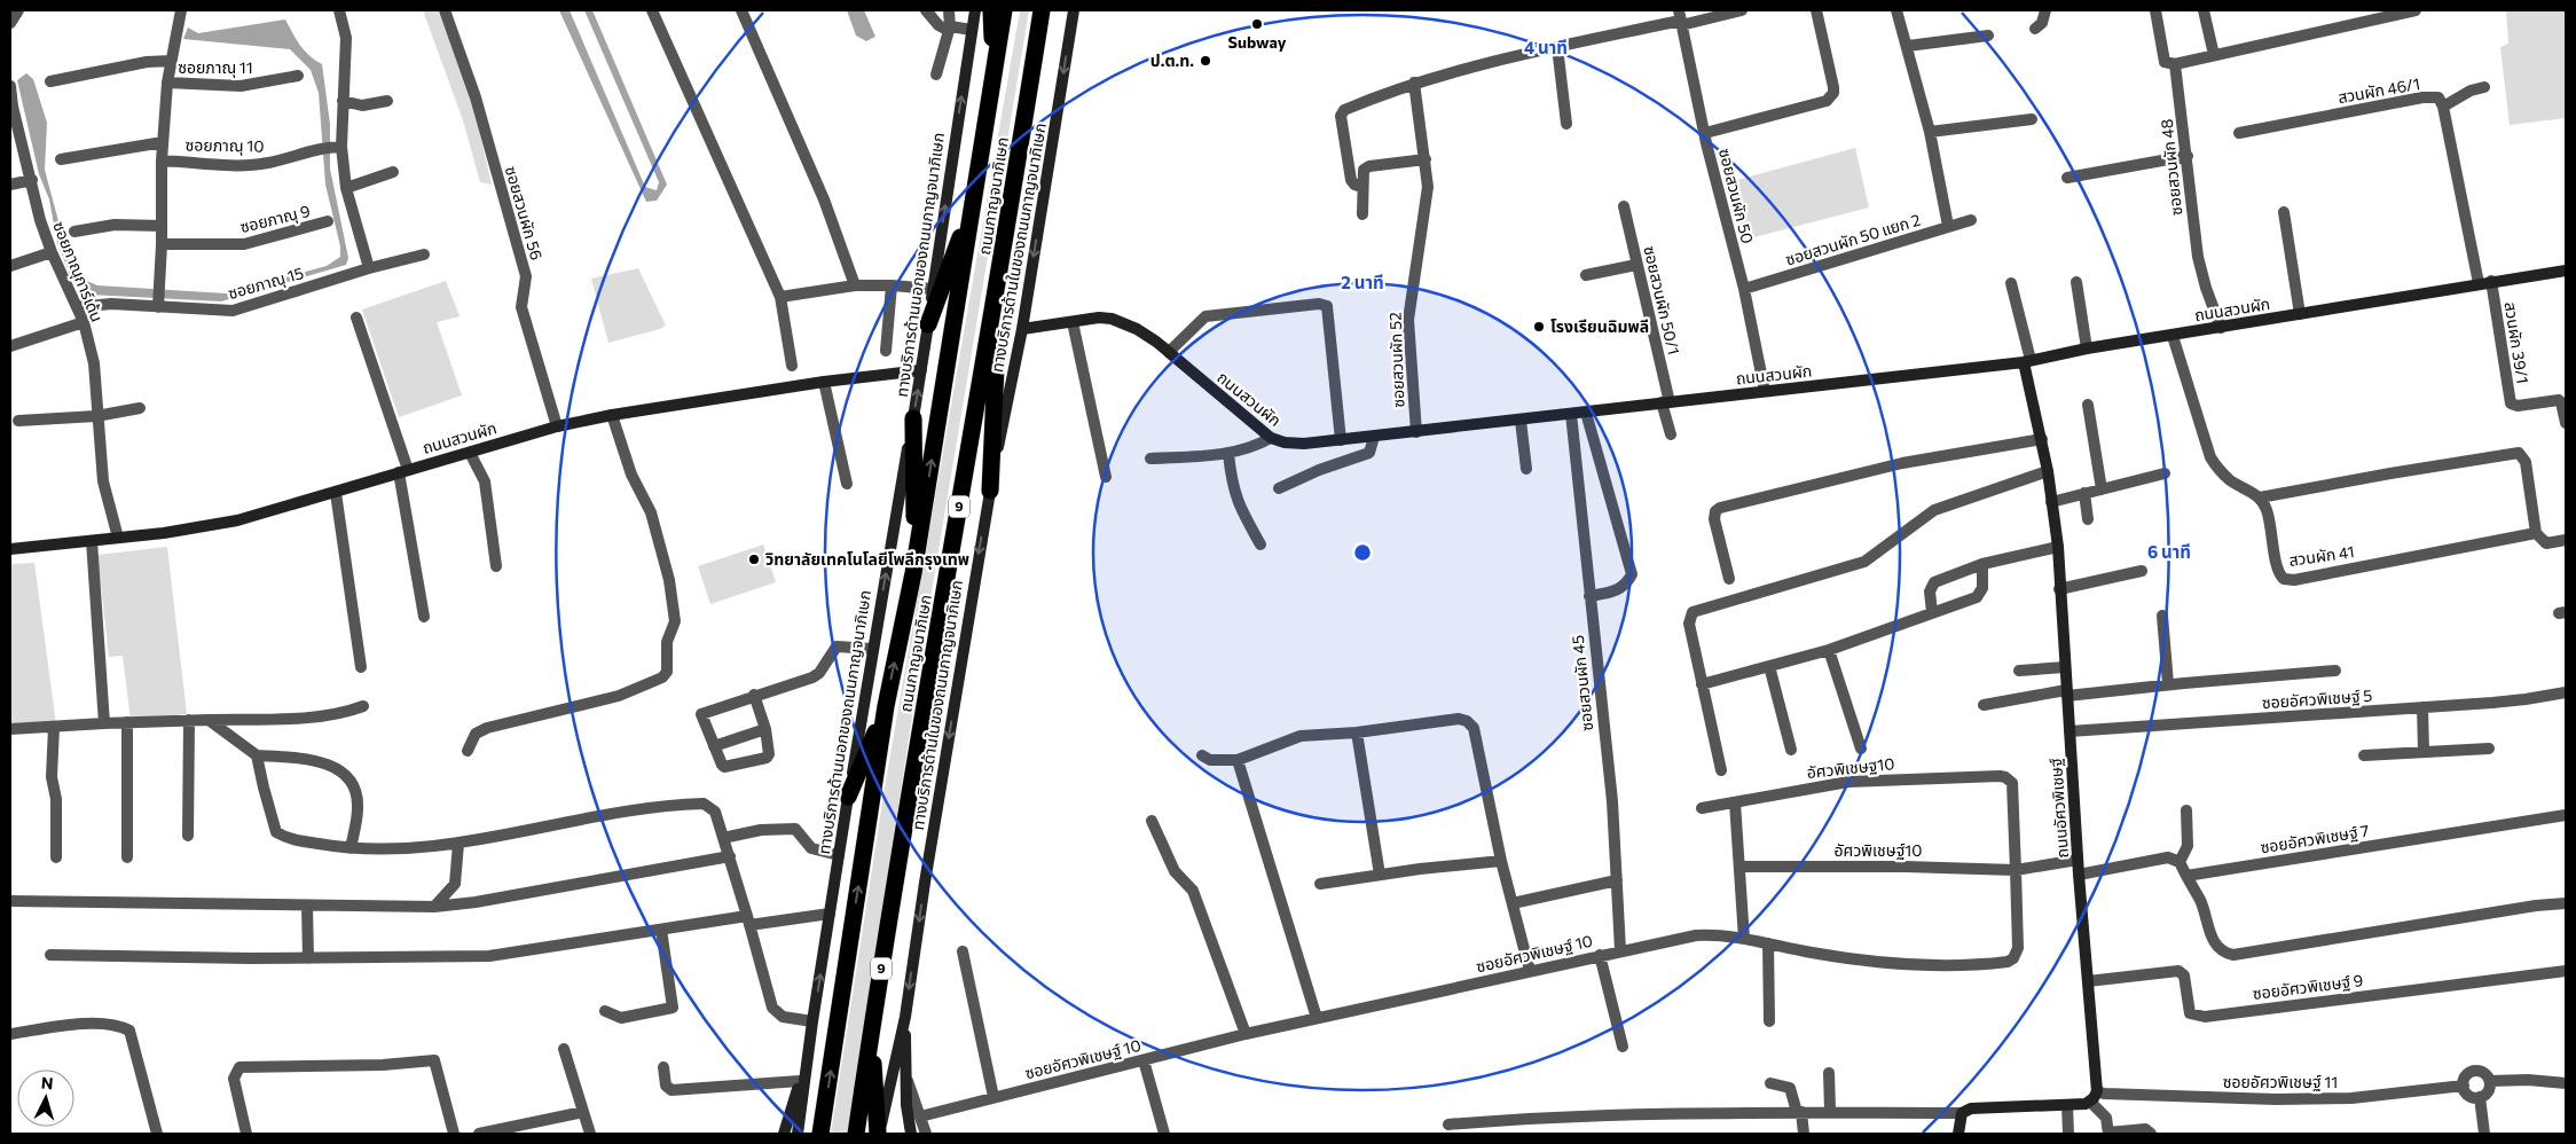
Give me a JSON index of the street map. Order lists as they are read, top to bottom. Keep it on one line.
{"streets":{"highway":["ถนนกาญจนาภิเษก","9"],"street":["ซอยภาณุ 11","สวนผัก 46/1","ซอยภาณุ 10","ซอยสวนผัก 48","ซอยสวนผัก 50","ซอยสวนผัก 56","ซอยภาณุ 9","ซอยสวนผัก 50 แยก 2","ทางบริการด้านในของถนนกาญจนาภิเษก","ทางบริการด้านนอกของถนนกาญจนาภิเษก","ซอยภาณุการ์เด้น","ซอยภาณุ 15","ซอยสวนผัก 50/1","ถนนสวนผัก","สวนผัก 39/1","ซอยสวนผัก 52","สวนผัก 41","ซอยสวนผัก 45","ซอยอัศวพิเชษฐ์ 5","อัศวพิเชษฐ10","ถนนอัศวพิเชษฐ์","ซอยอัศวพิเชษฐ์ 7","อัศวพิเชษฐ์10","ซอยอัศวพิเชษฐ์ 10","ซอยอัศวพิเชษฐ์ 9","ซอยอัศวพิเชษฐ์ 11"]},"crossings":[["ซอยสวนผัก 48","ถนนสวนผัก"],["ซอยสวนผัก 50","ซอยสวนผัก 50 แยก 2"],["ซอยสวนผัก 50","ถนนสวนผัก"],["ซอยสวนผัก 56","ถนนสวนผัก"],["ทางบริการด้านในของถนนกาญจนาภิเษก","ถนนสวนผัก"],["ทางบริการด้านนอกของถนนกาญจนาภิเษก","ถนนสวนผัก"],["ซอยภาณุการ์เด้น","ซอยภาณุ 15"],["ซอยภาณุการ์เด้น","ถนนสวนผัก"],["ซอยสวนผัก 50/1","ถนนสวนผัก"],["ถนนสวนผัก","สวนผัก 39/1"],["ถนนสวนผัก","ซอยสวนผัก 52"],["ถนนสวนผัก","ซอยสวนผัก 45"],["ถนนสวนผัก","ถนนอัศวพิเชษฐ์"],["ซอยสวนผัก 45","ซอยอัศวพิเชษฐ์ 10"],["ซอยอัศวพิเชษฐ์ 5","ถนนอัศวพิเชษฐ์"],["อัศวพิเชษฐ10","อัศวพิเชษฐ์10"],["อัศวพิเชษฐ10","ซอยอัศวพิเชษฐ์ 10"],["ถนนอัศวพิเชษฐ์","ซอยอัศวพิเชษฐ์ 9"],["ถนนอัศวพิเชษฐ์","ซอยอัศวพิเชษฐ์ 11"],["อัศวพิเชษฐ์10","ซอยอัศวพิเชษฐ์ 10"]],"one_way":["ทางบริการด้านในของถนนกาญจนาภิเษก","ทางบริการด้านนอกของถนนกาญจนาภิเษก"],"places":["Subway","ป.ต.ท.","โรงเรียนฉิมพลี","วิทยาลัยเทคโนโลยีโพลีกรุงเทพ"],"north":"top","rings":["4 นาที","2 นาที","6 นาที"]}
